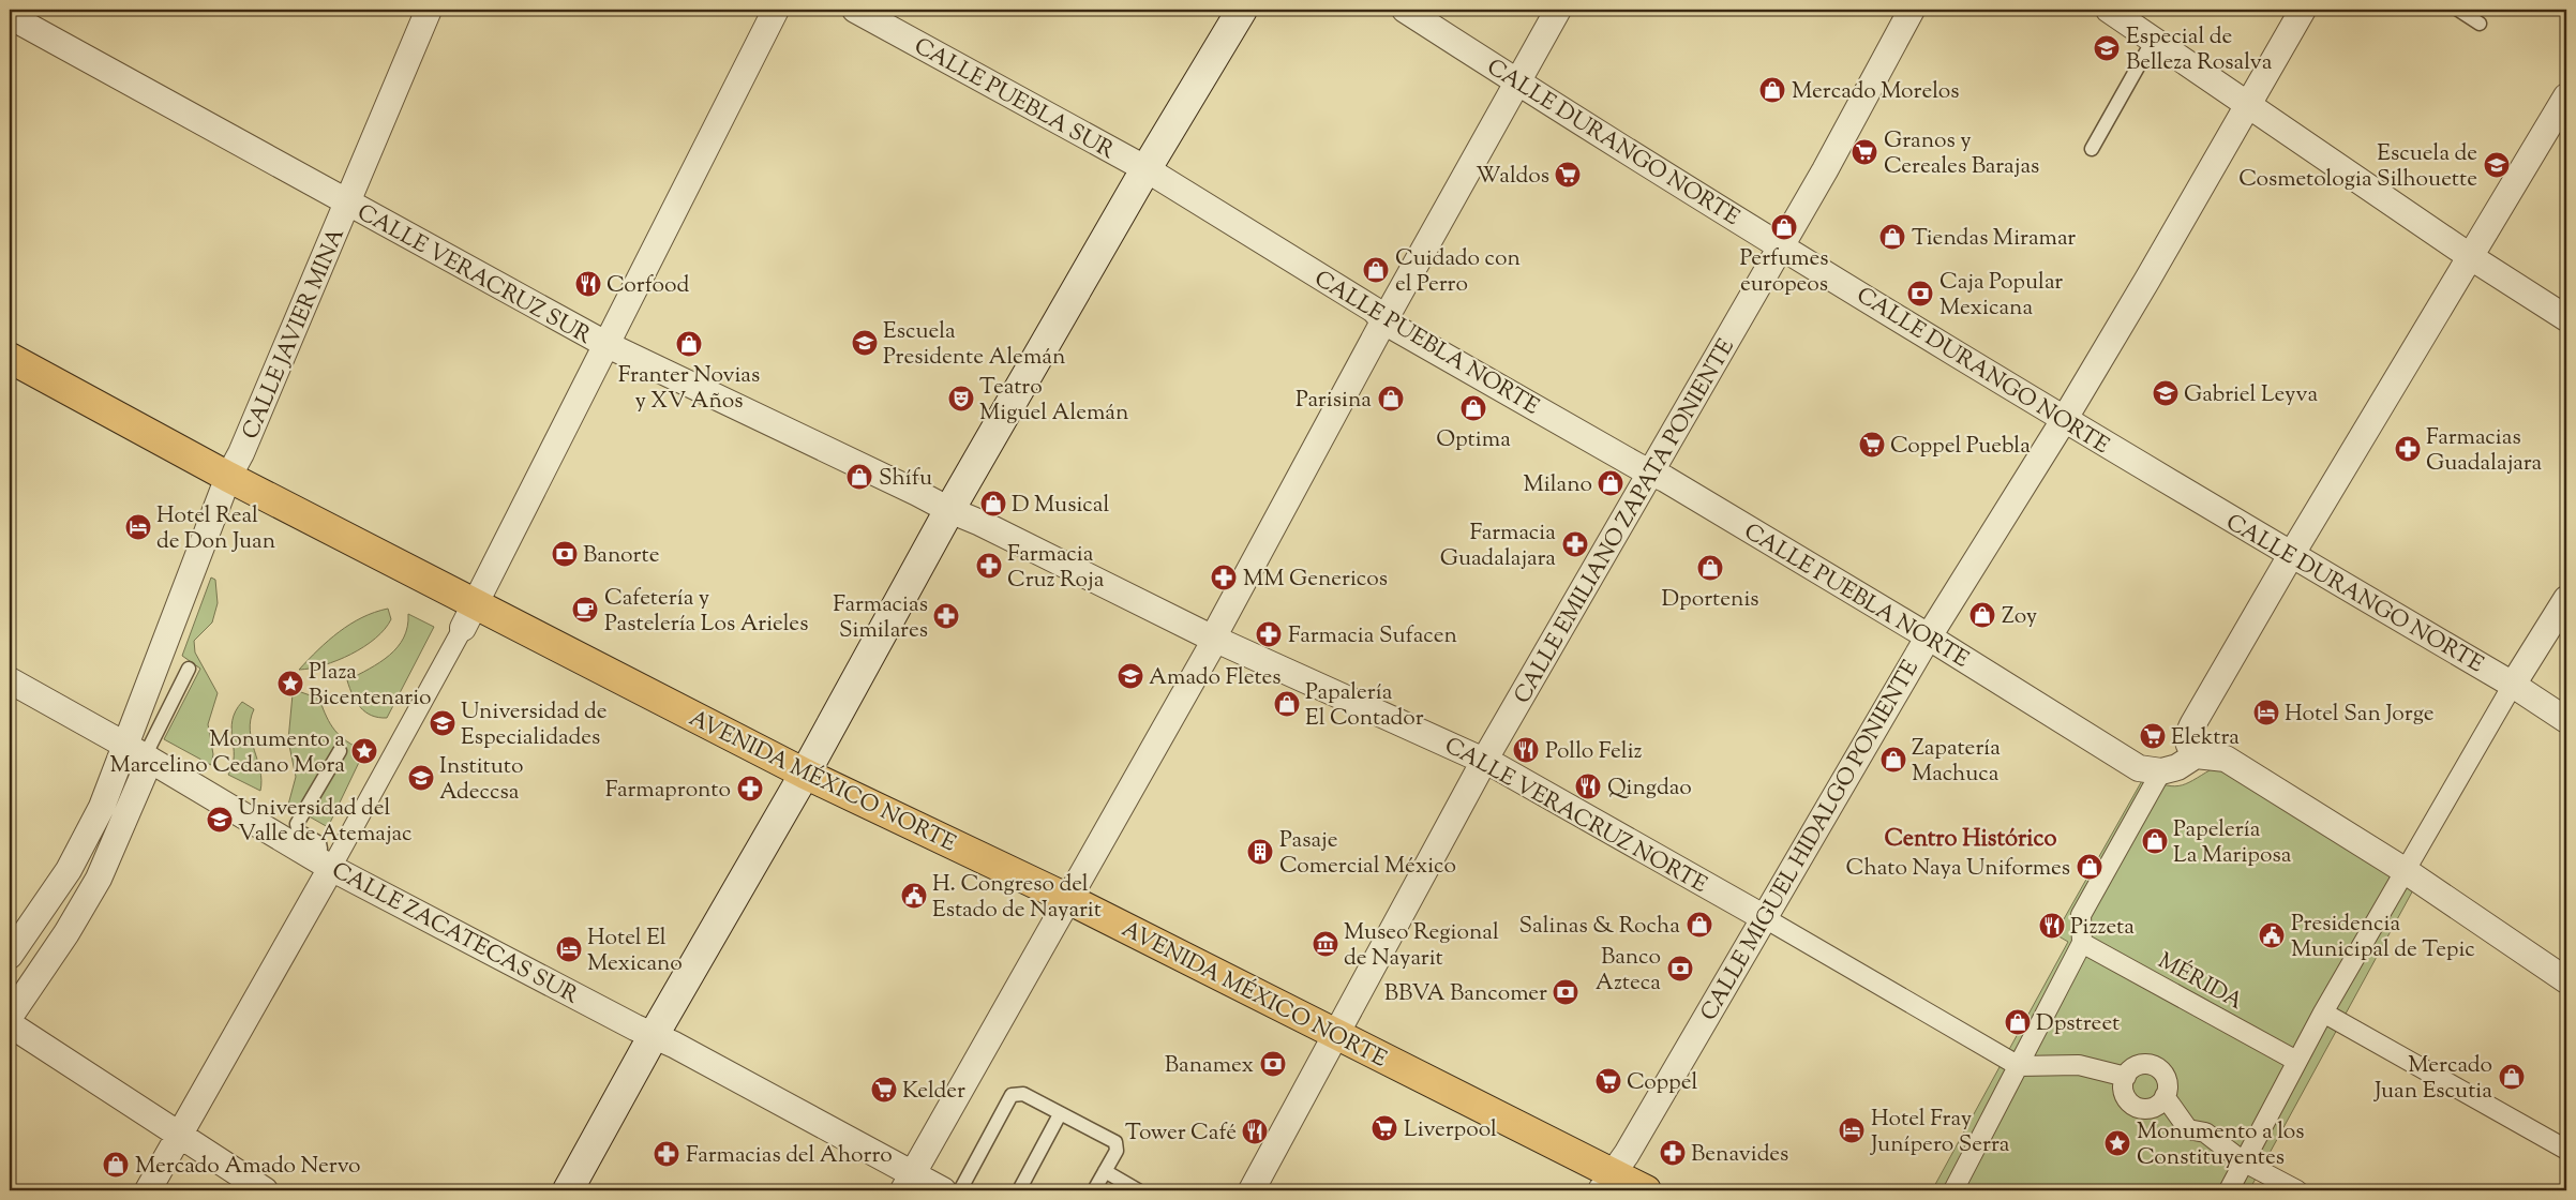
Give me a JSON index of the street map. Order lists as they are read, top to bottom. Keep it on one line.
{"streets":{"main road":["AVENIDA MÉXICO NORTE"],"street":["CALLE PUEBLA SUR","CALLE DURANGO NORTE","CALLE VERACRUZ SUR","CALLE JAVIER MINA","CALLE PUEBLA NORTE","CALLE EMILIANO ZAPATA PONIENTE","CALLE VERACRUZ NORTE","CALLE MIGUEL HIDALGO PONIENTE","CALLE ZACATECAS SUR","MÉRIDA"]},"crossings":[["CALLE PUEBLA SUR","CALLE PUEBLA NORTE"],["CALLE DURANGO NORTE","CALLE EMILIANO ZAPATA PONIENTE"],["CALLE DURANGO NORTE","CALLE MIGUEL HIDALGO PONIENTE"],["CALLE VERACRUZ SUR","CALLE JAVIER MINA"],["CALLE VERACRUZ SUR","CALLE VERACRUZ NORTE"],["CALLE JAVIER MINA","AVENIDA MÉXICO NORTE"],["CALLE JAVIER MINA","CALLE ZACATECAS SUR"],["CALLE PUEBLA NORTE","CALLE EMILIANO ZAPATA PONIENTE"],["CALLE PUEBLA NORTE","CALLE MIGUEL HIDALGO PONIENTE"],["CALLE EMILIANO ZAPATA PONIENTE","AVENIDA MÉXICO NORTE"],["CALLE EMILIANO ZAPATA PONIENTE","CALLE VERACRUZ NORTE"],["AVENIDA MÉXICO NORTE","CALLE MIGUEL HIDALGO PONIENTE"],["CALLE VERACRUZ NORTE","CALLE MIGUEL HIDALGO PONIENTE"]],"districts":["Centro Histórico"],"places":{"school or university":["Especial de Belleza Rosalva","Escuela de Cosmetologia Silhouette","Escuela Presidente Alemán","Gabriel Leyva","Amado Fletes","Universidad de Especialidades","Instituto Adeccsa","Universidad del Valle de Atemajac"],"shop":["Mercado Morelos","Perfumes europeos","Tiendas Miramar","Cuidado con el Perro","Franter Novias y XV Años","Parisina","Optima","Shífu","Milano","D Musical","Dportenis","Zoy","Papalería El Contador","Zapatería Machuca","Papelería La Mariposa","Chato Naya Uniformes","Salinas & Rocha","Dpstreet","Mercado Juan Escutia","Mercado Amado Nervo"],"supermarket":["Granos y Cereales Barajas","Waldos","Coppel Puebla","Elektra","Coppel","Kelder","Liverpool"],"restaurant":["Corfood","Pollo Feliz","Qingdao","Pizzeta","Tower Café"],"bank":["Caja Popular Mexicana","Banorte","Banco Azteca","BBVA Bancomer","Banamex"],"theatre":["Teatro Miguel Alemán"],"pharmacy":["Farmacias Guadalajara","Farmacia Guadalajara","Farmacia Cruz Roja","MM Genericos","Farmacias Similares","Farmacia Sufacen","Farmapronto","Benavides","Farmacias del Ahorro"],"hotel":["Hotel Real de Don Juan","Hotel San Jorge","Hotel El Mexicano","Hotel Fray Junípero Serra"],"cafe":["Cafetería y Pastelería Los Arieles"],"place":["Plaza Bicentenario","Monumento a Marcelino Cedano Mora","Monumento a los Constituyentes"],"building":["Pasaje Comercial México"],"public building":["H. Congreso del Estado de Nayarit","Presidencia Municipal de Tepic"],"museum":["Museo Regional de Nayarit"]}}
